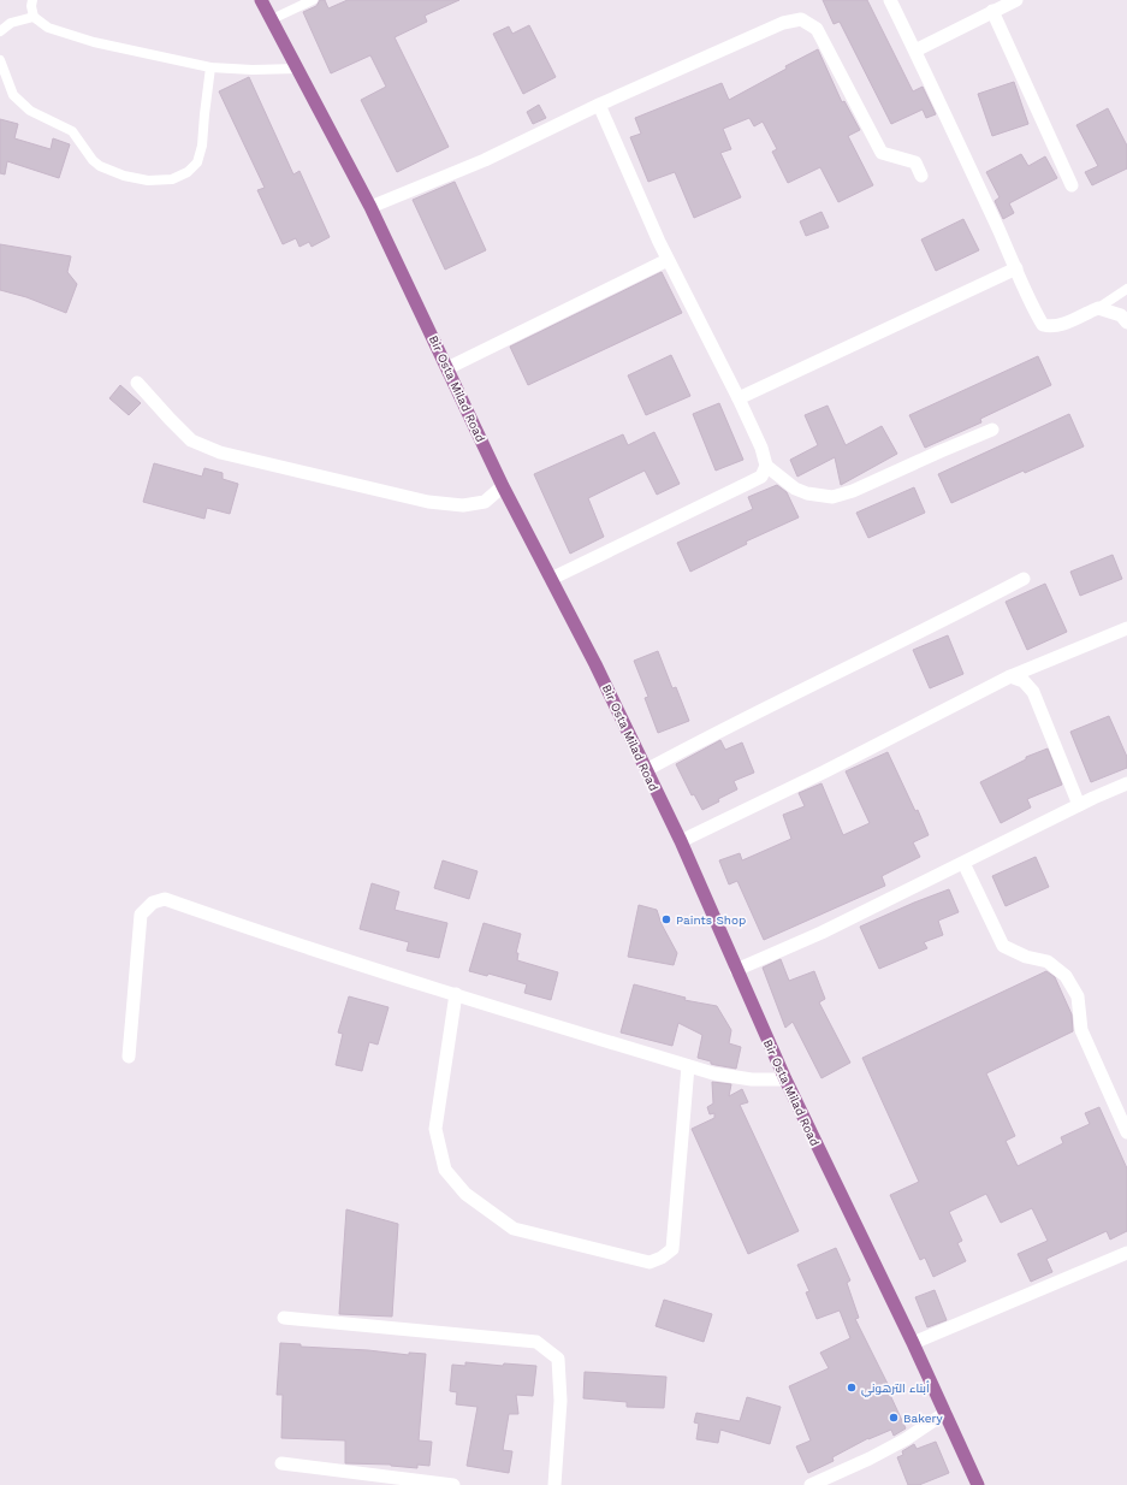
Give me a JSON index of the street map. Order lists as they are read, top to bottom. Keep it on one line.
{"streets":{"main road":["Bir Osta Milad Road"]},"places":["Paints Shop","أبناء الترهوني","Bakery"]}
